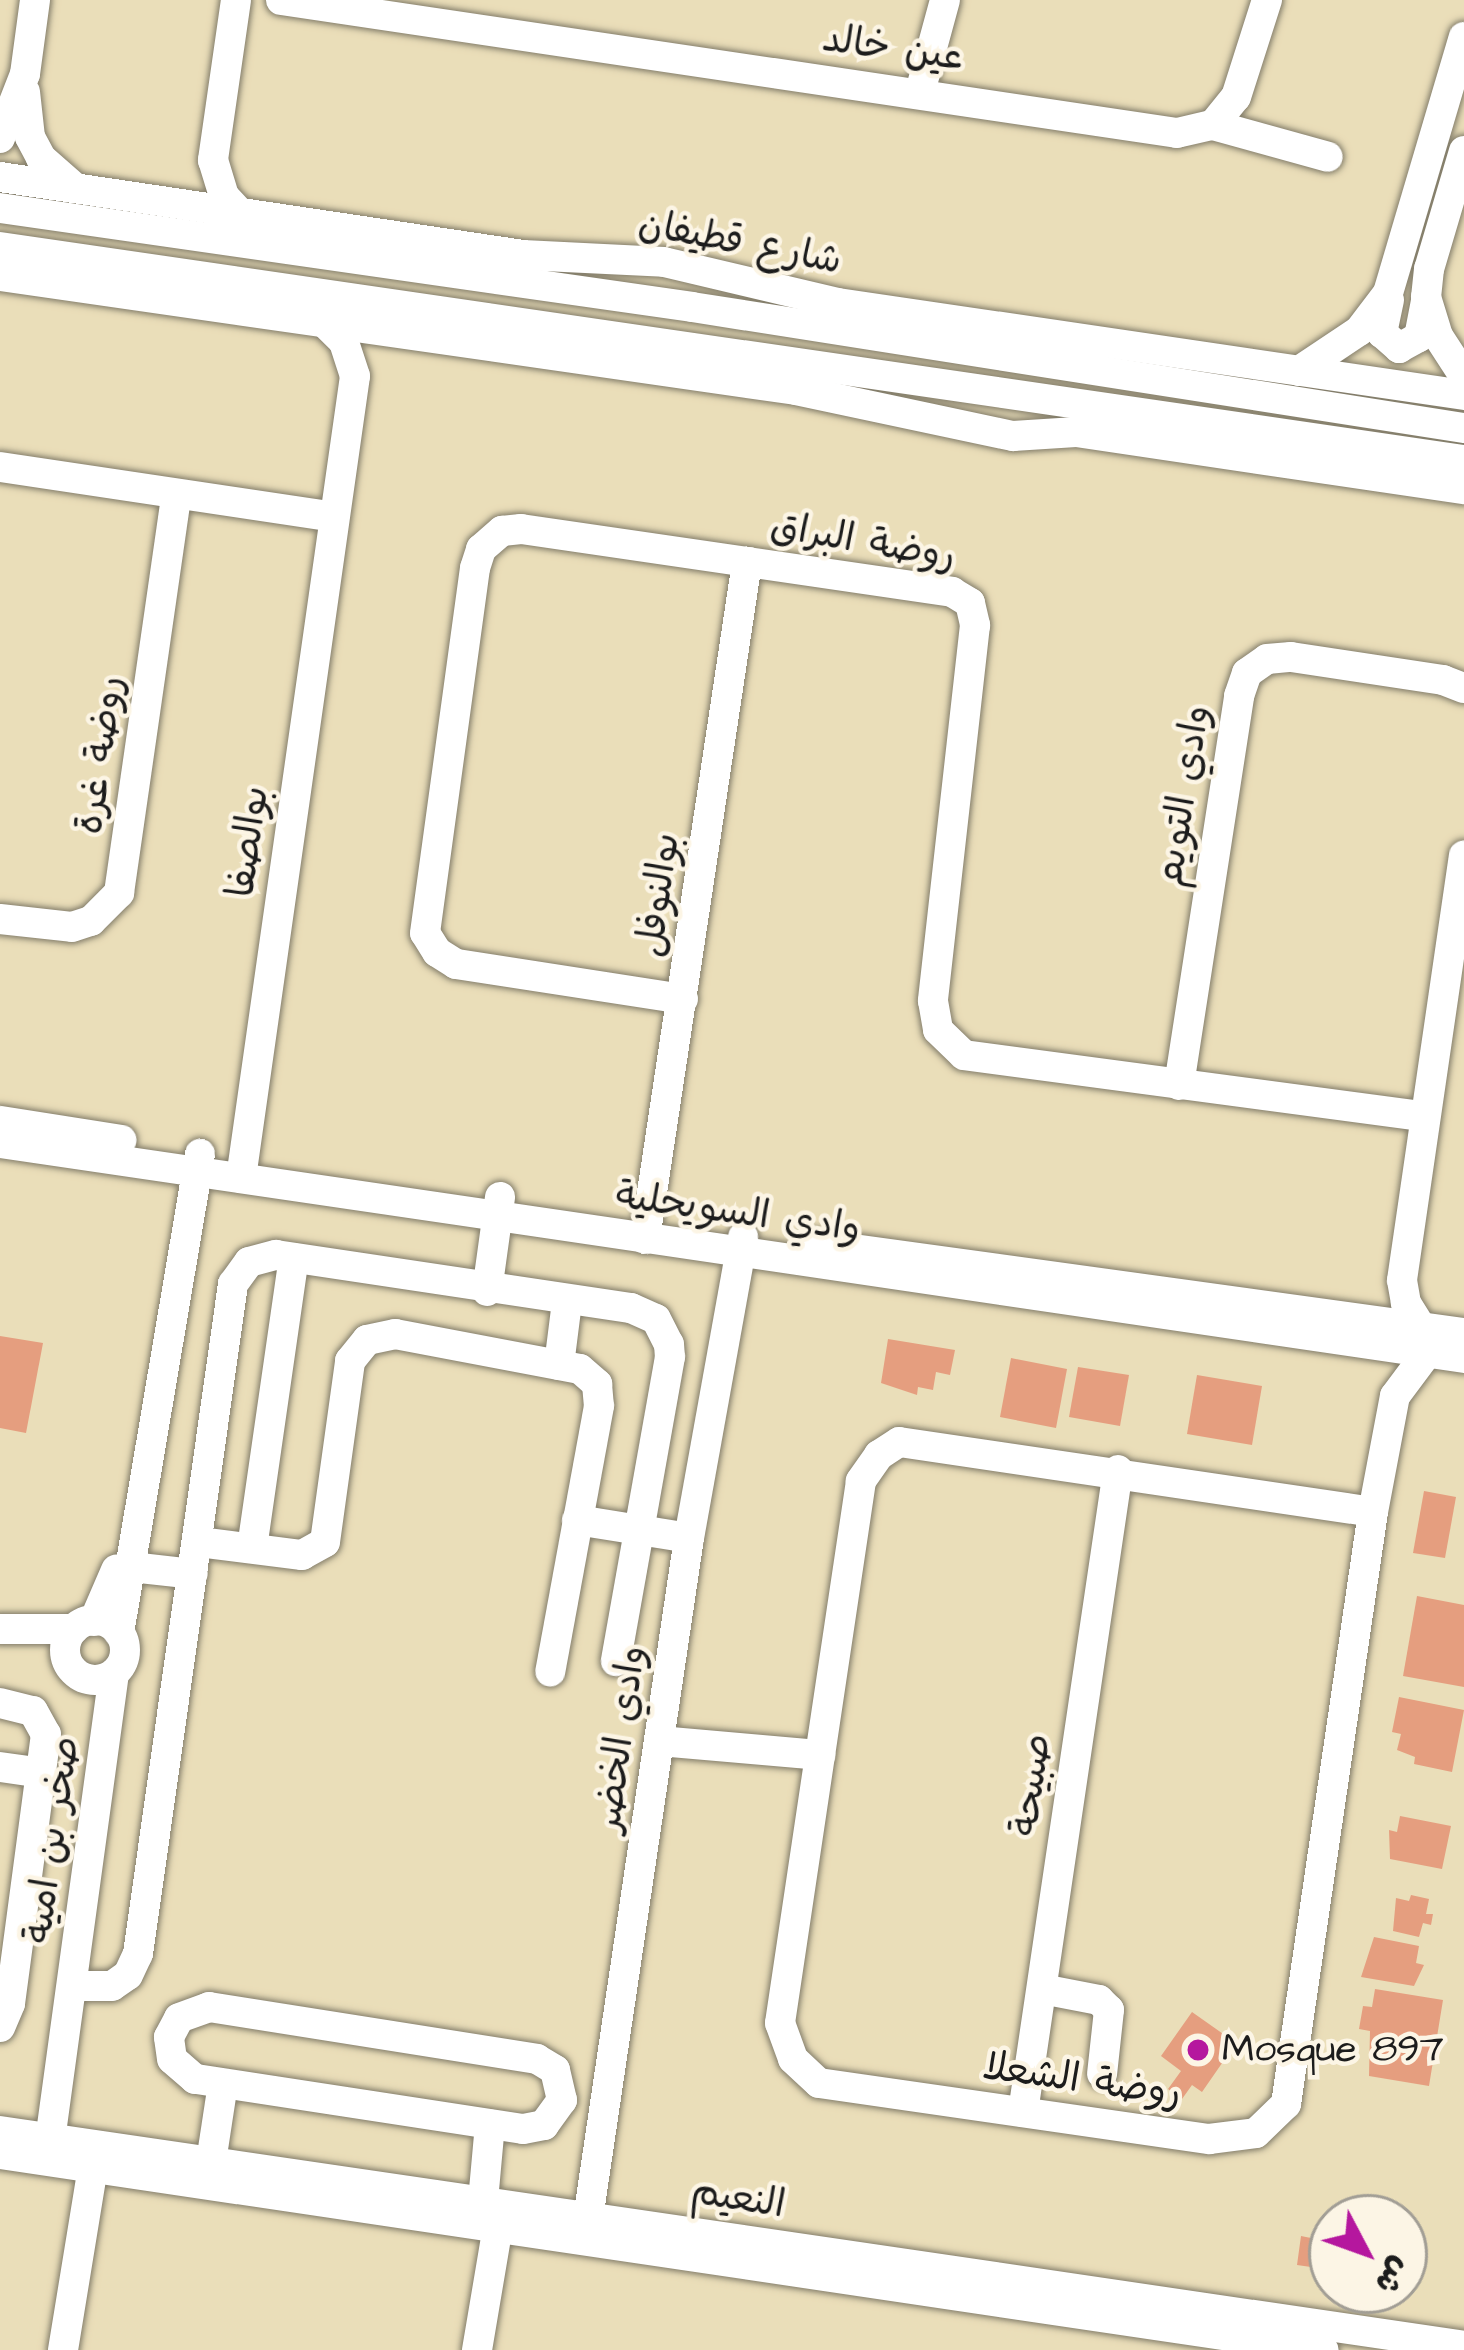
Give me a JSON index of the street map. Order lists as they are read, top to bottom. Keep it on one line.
{"streets":{"street":["عين خالد","شارع قطيفان","روضة البراق","روضة غرة","وادي التويم","بوالصفا","بوالنوفل","وادي السويحلية","وادي الخضر","صبيحة","صخر بن امية","روضة الشعلا","النعيم"]},"crossings":[["روضة البراق","وادي التويم"],["روضة البراق","بوالنوفل"],["بوالصفا","وادي السويحلية"],["بوالنوفل","وادي السويحلية"],["وادي السويحلية","وادي الخضر"],["وادي السويحلية","روضة الشعلا"],["وادي الخضر","النعيم"],["صبيحة","روضة الشعلا"],["صخر بن امية","النعيم"]],"places":["Mosque 897"],"north":"bottom right"}
